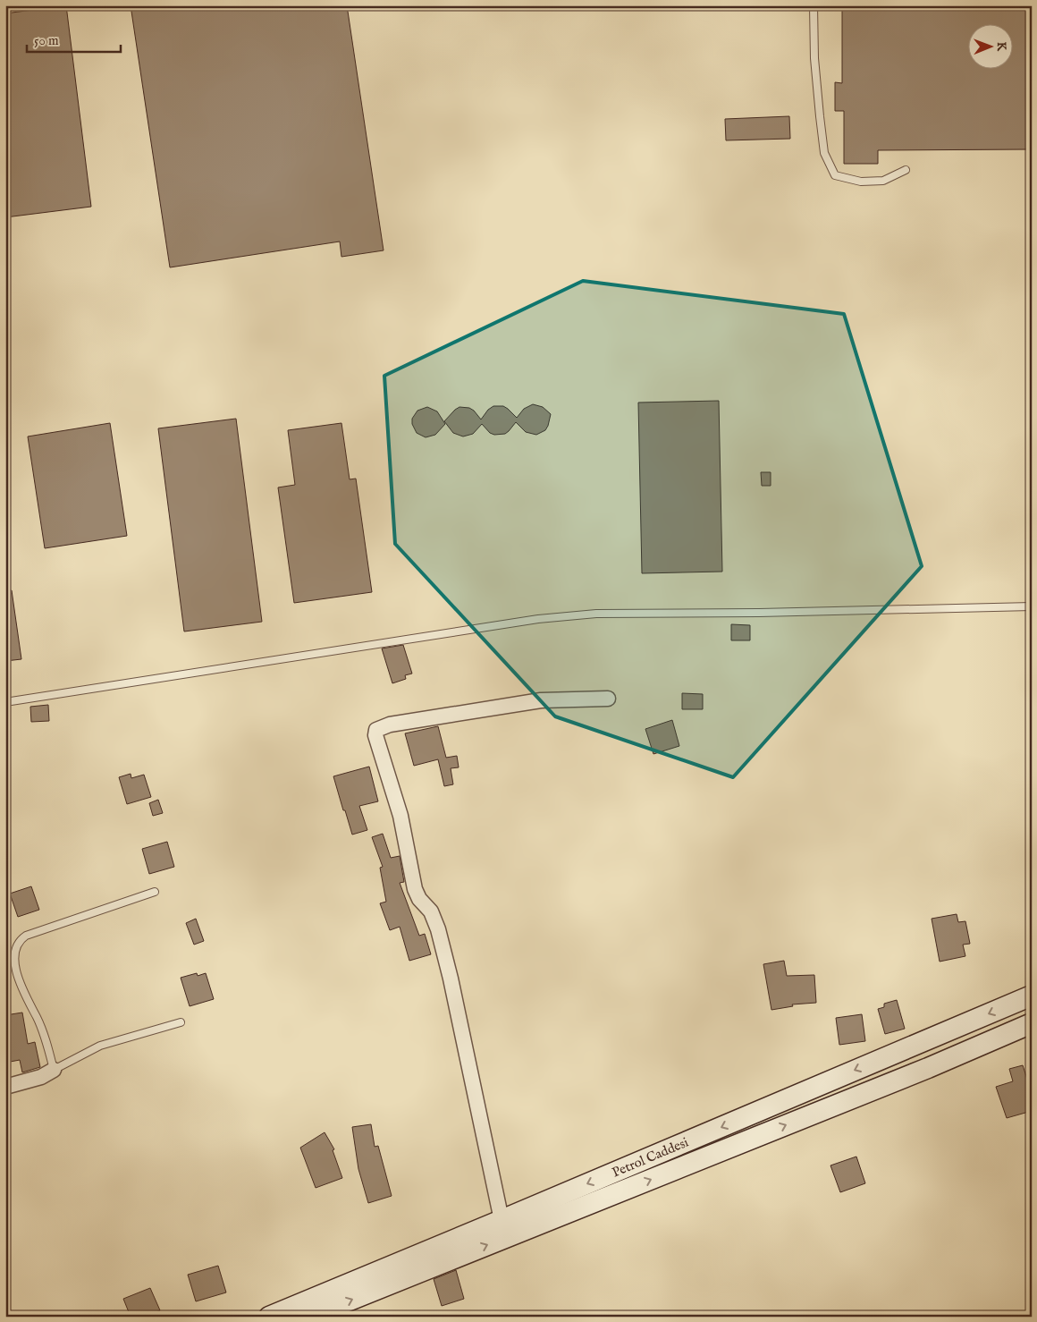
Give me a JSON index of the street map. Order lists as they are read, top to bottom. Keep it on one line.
{"streets":{"main road":["Petrol Caddesi"]},"scale_bar":"50 m","north":"right"}
